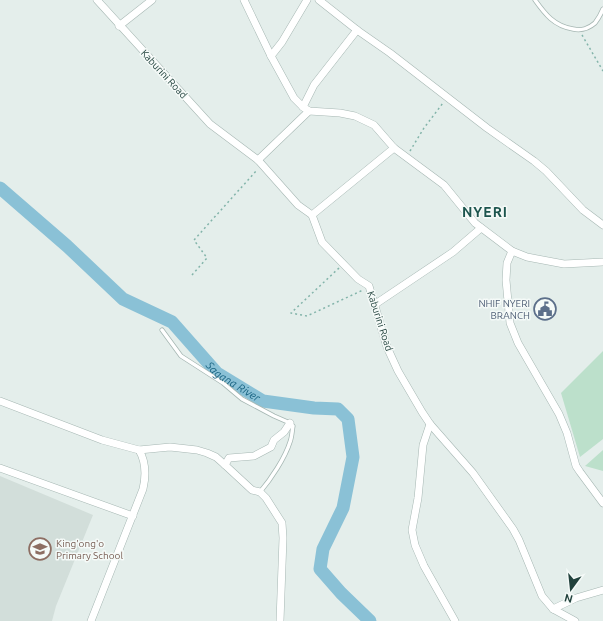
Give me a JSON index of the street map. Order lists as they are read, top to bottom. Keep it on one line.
{"streets":{"street":["Kaburini Road"]},"districts":["NYERI"],"water":["Sagana River"],"places":{"public building":["NHIF NYERI BRANCH"],"school or university":["King'ong'o Primary School"]},"north":"bottom"}
